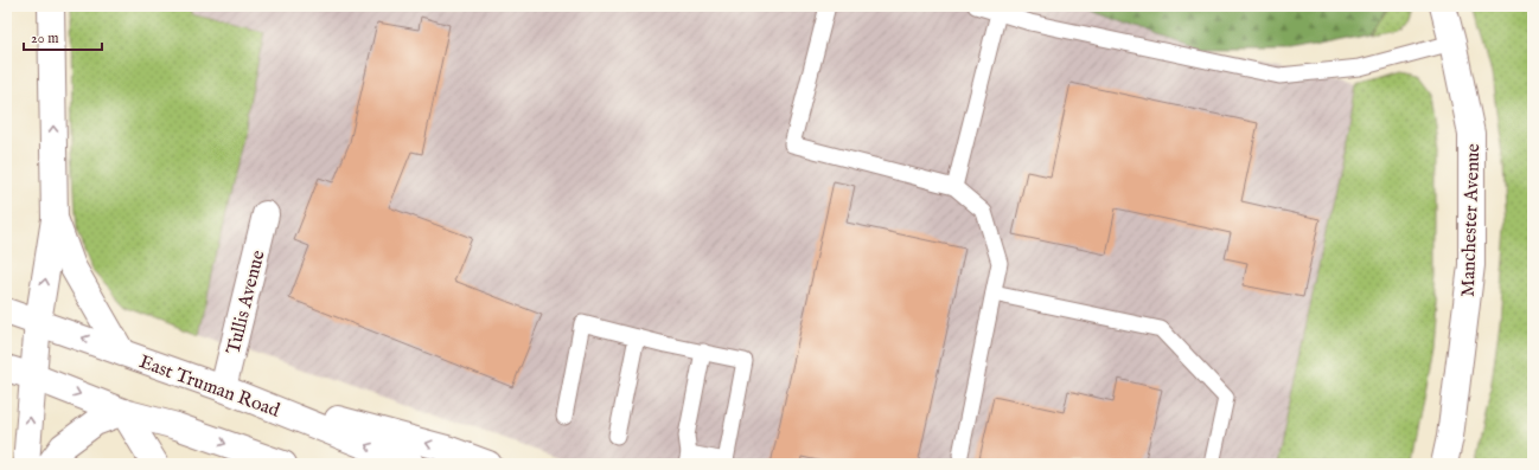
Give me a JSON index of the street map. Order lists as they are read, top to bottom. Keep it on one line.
{"streets":{"main road":["Manchester Avenue","Tullis Avenue","East Truman Road"]},"crossings":[["Tullis Avenue","East Truman Road"]],"scale_bar":"20 m"}
